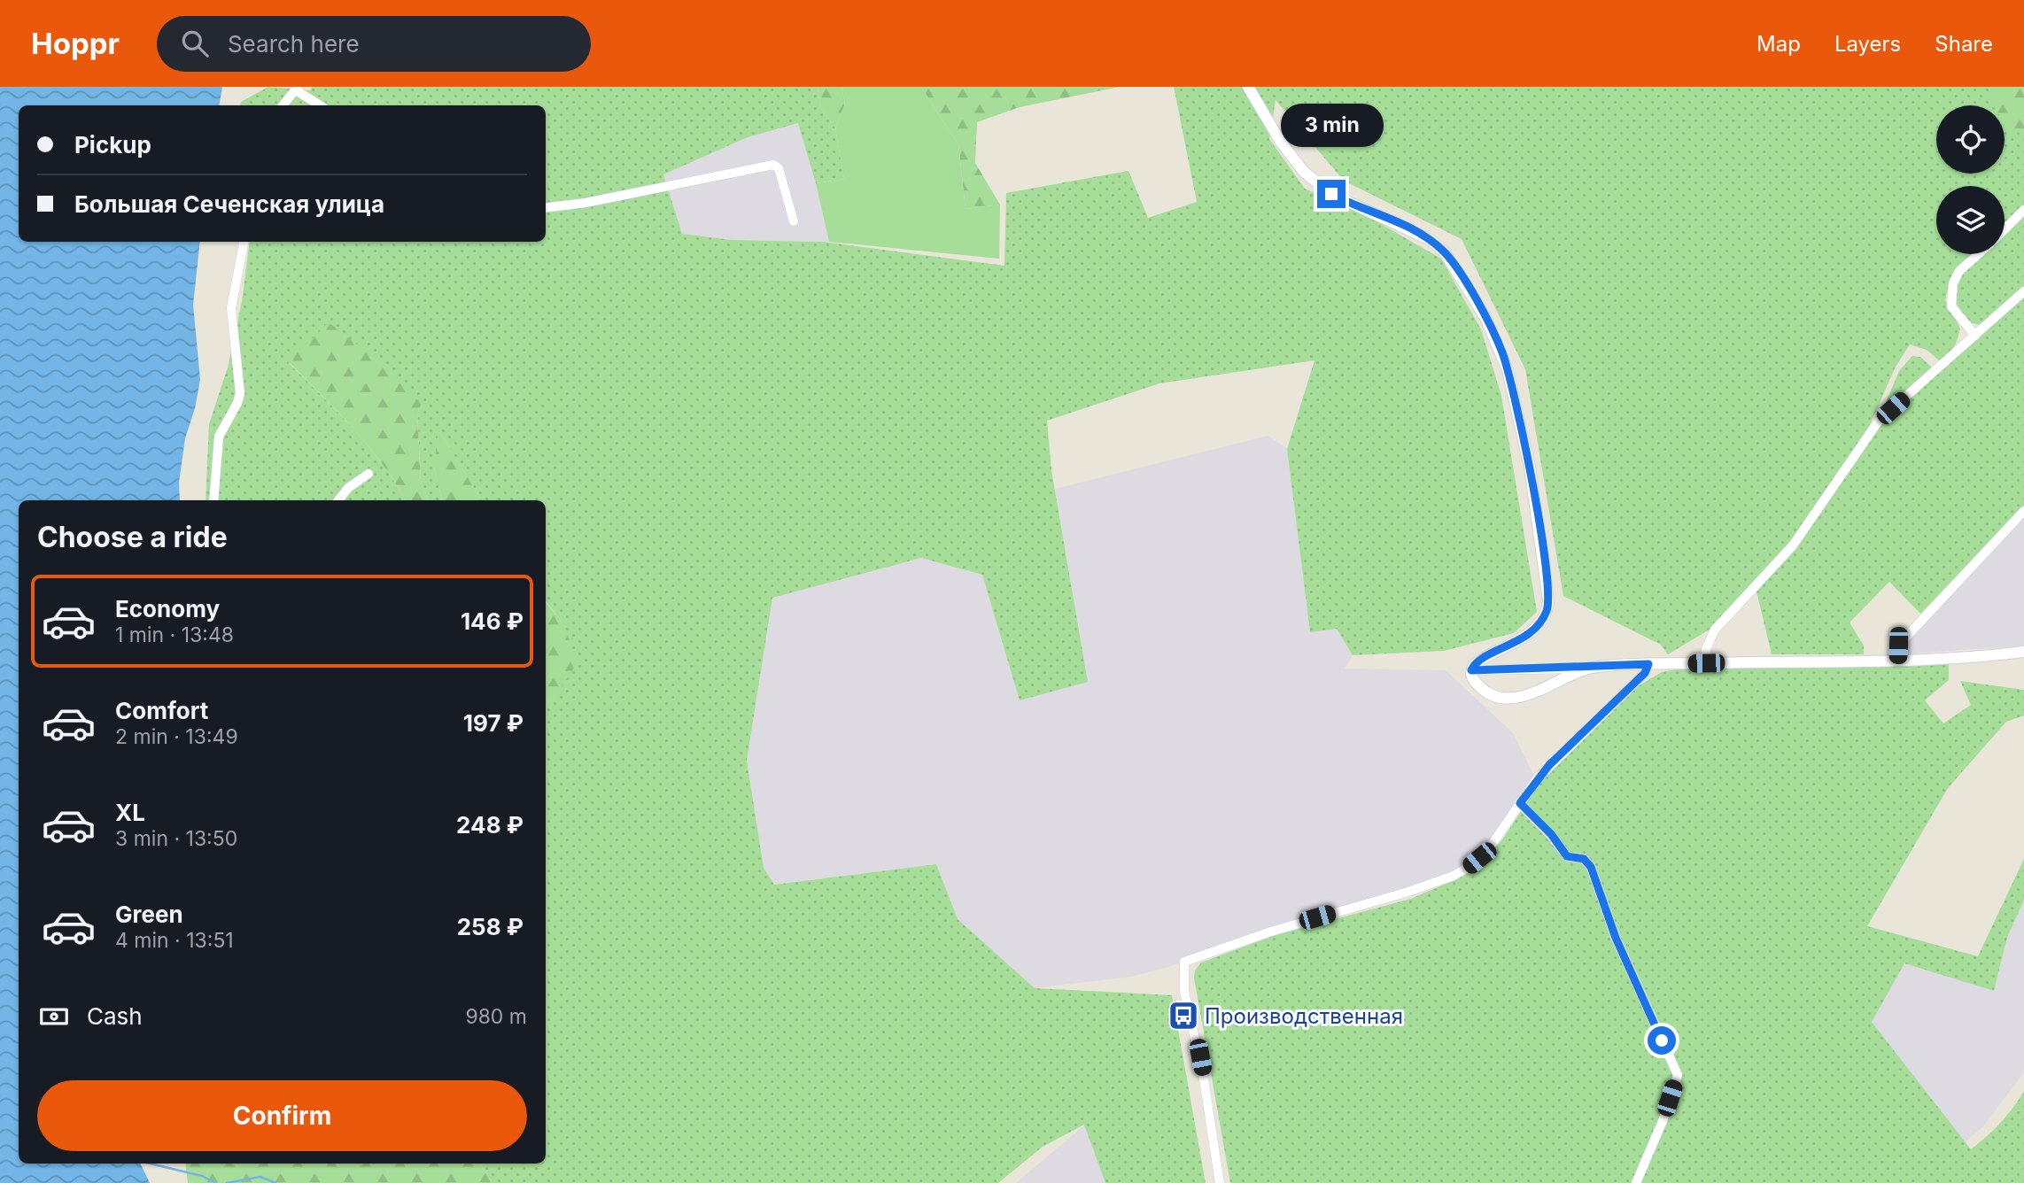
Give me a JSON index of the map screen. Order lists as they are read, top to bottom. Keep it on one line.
{"places":{"bus stop":["Производственная"]},"page":{"header":"Hoppr","search":"Search here","nav":["Map","Layers","Share"],"bubble":"3 min","banner":["Pickup","Большая Сеченская улица"],"heading":"Choose a ride","list":[{"name":"Economy","note":"1 min · 13:48","value":"146 ₽"},{"name":"Comfort","note":"2 min · 13:49","value":"197 ₽"},{"name":"XL","note":"3 min · 13:50","value":"248 ₽"},{"name":"Green","note":"4 min · 13:51","value":"258 ₽"}],"pay":["Cash","980 m"],"buttons":"Confirm"}}
